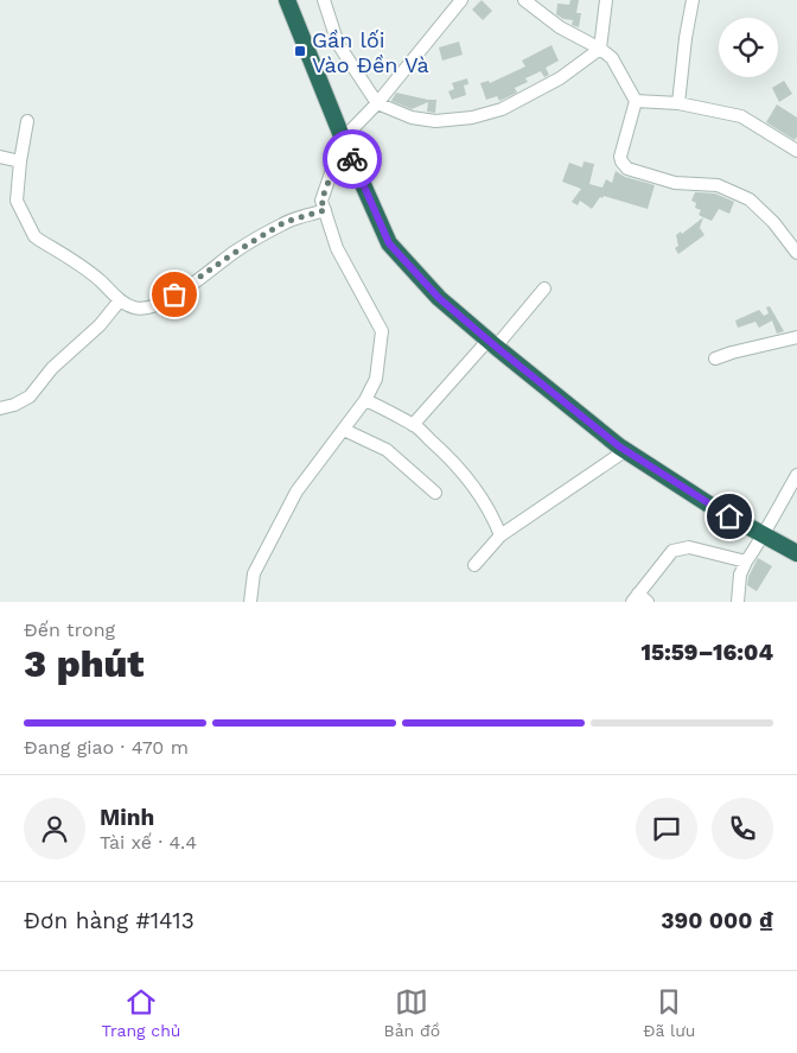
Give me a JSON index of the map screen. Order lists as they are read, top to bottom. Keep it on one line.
{"places":{"transit":["Gần lối Vào Đền Và"]},"page":{"heading":["3 phút","Đến trong","15:59–16:04"],"panel":["Minh","Tài xế · 4.4","Đơn hàng #1413","390 000 ₫"],"bar":"Đang giao · 470 m","tabs":["Trang chủ","Bản đồ","Đã lưu"]}}
